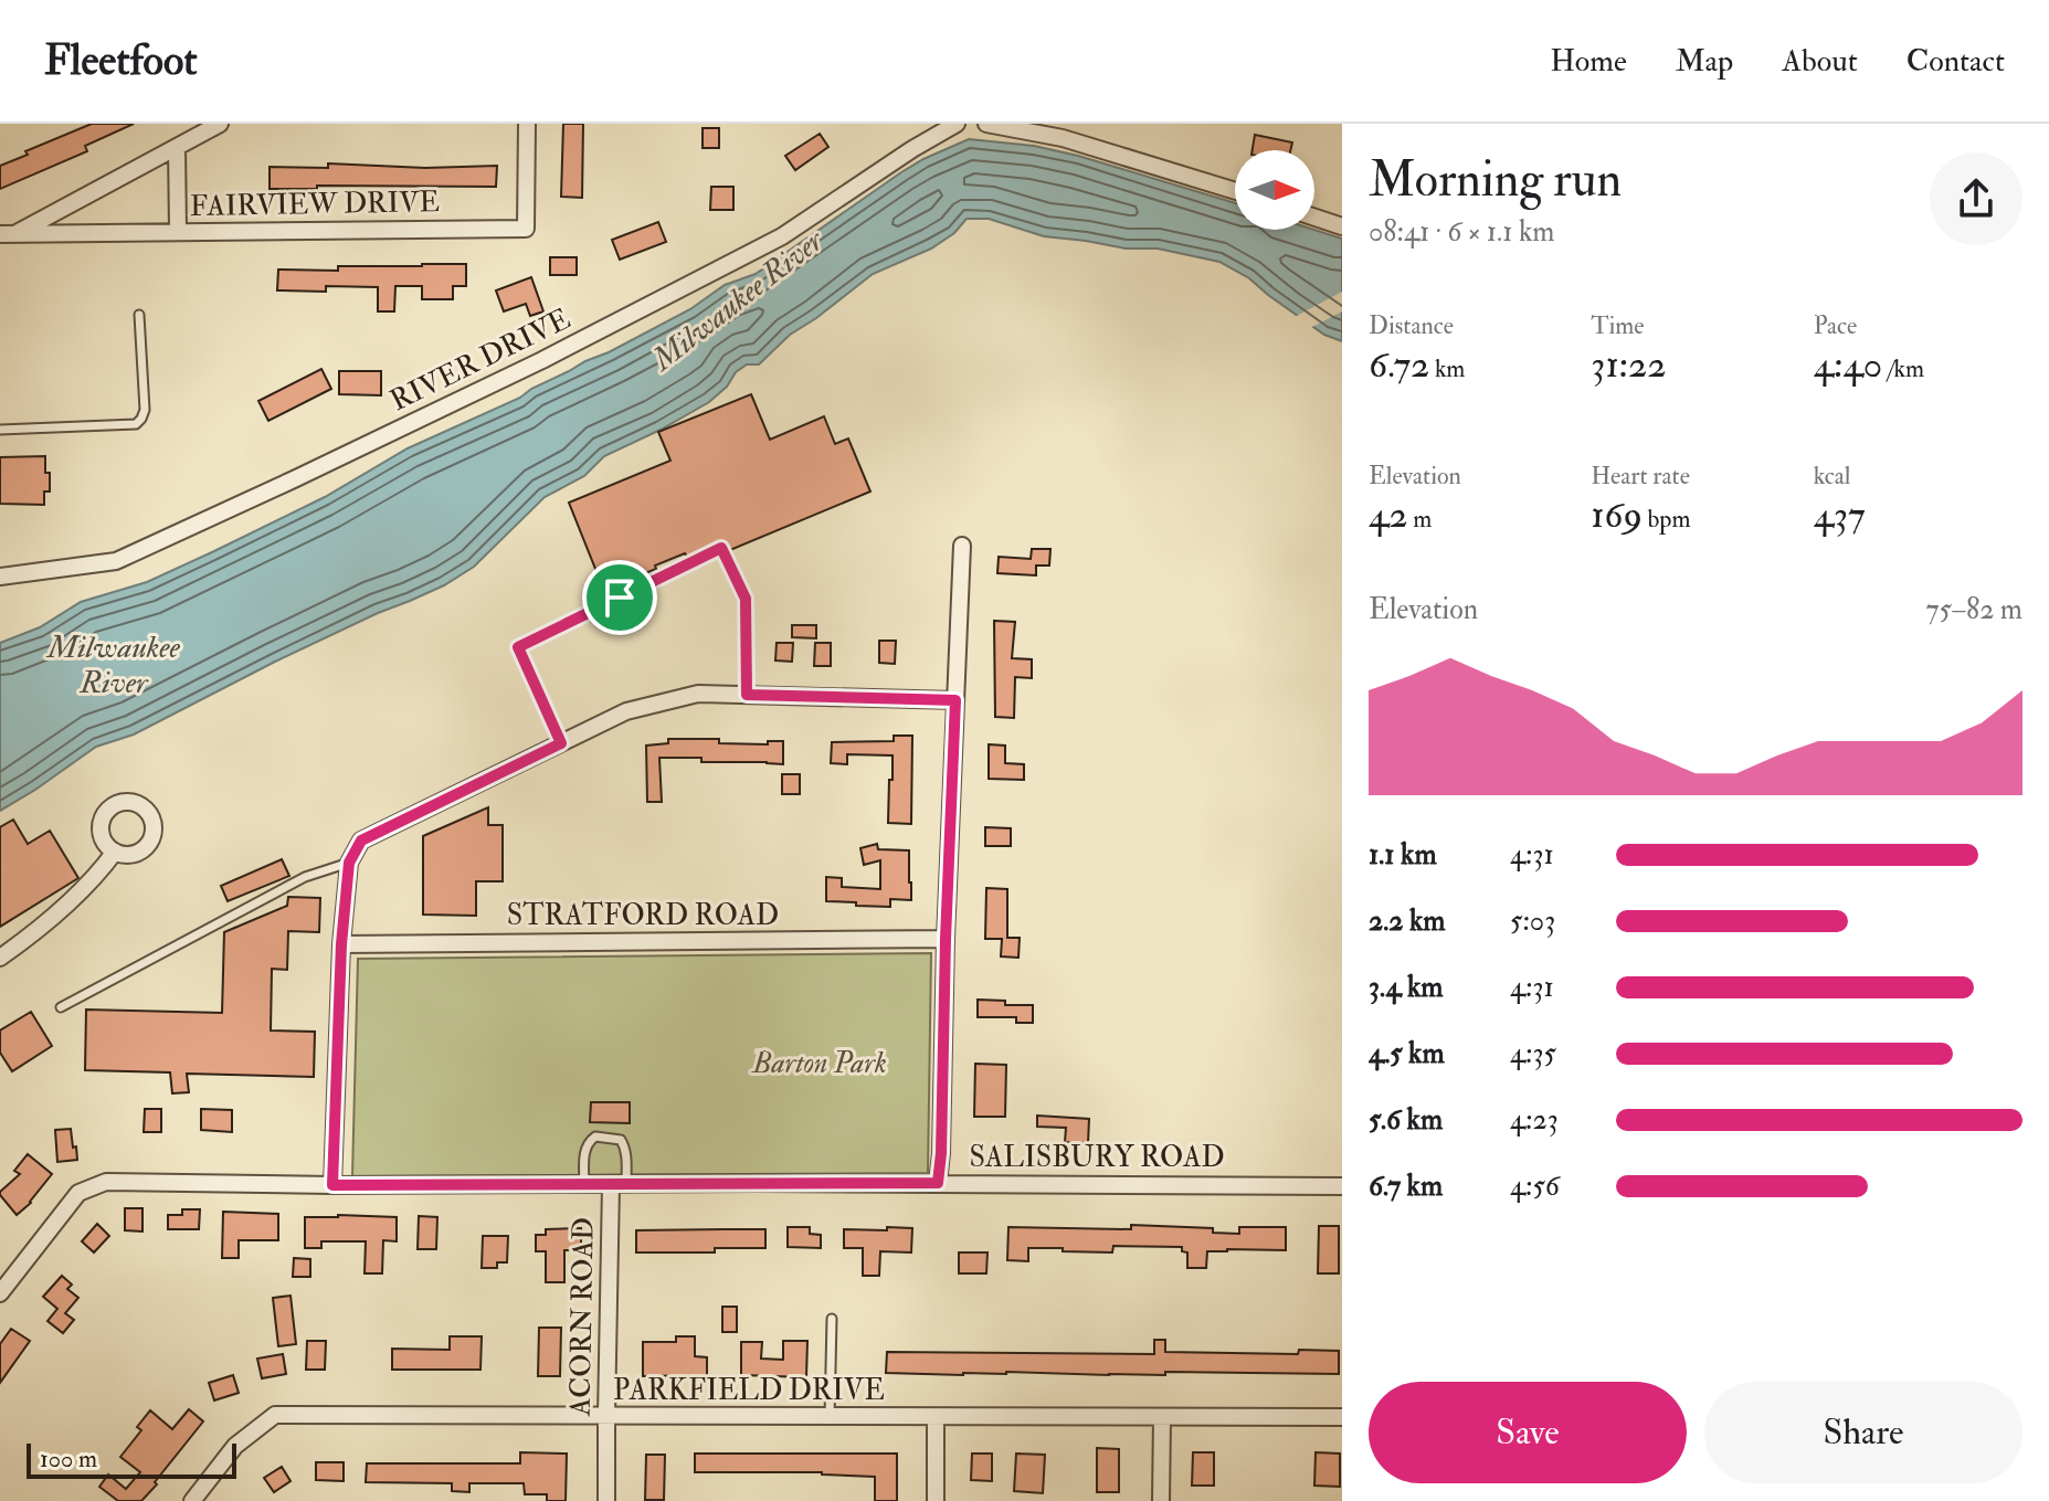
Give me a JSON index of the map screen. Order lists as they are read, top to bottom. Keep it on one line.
{"streets":{"street":["FAIRVIEW DRIVE","RIVER DRIVE","STRATFORD ROAD","SALISBURY ROAD","ACORN ROAD","PARKFIELD DRIVE"]},"crossings":[["SALISBURY ROAD","ACORN ROAD"],["ACORN ROAD","PARKFIELD DRIVE"]],"water":["Milwaukee River"],"parks":["Barton Park"],"scale_bar":"100 m","north":"right","page":{"header":"Fleetfoot","nav":["Home","Map","About","Contact"],"heading":["Morning run","08:41 · 6 × 1.1 km"],"stats":[["Distance","6.72 km"],["Time","31:22"],["Pace","4:40 /km"],["Elevation","42 m"],["Heart rate","169 bpm"],["kcal","437"]],"chart":["Elevation","75–82 m"],"list":[{"name":"1.1 km","note":"4:31"},{"name":"2.2 km","note":"5:03"},{"name":"3.4 km","note":"4:31"},{"name":"4.5 km","note":"4:35"},{"name":"5.6 km","note":"4:23"},{"name":"6.7 km","note":"4:56"}],"buttons":["Save","Share"],"scale":"100 m"}}
